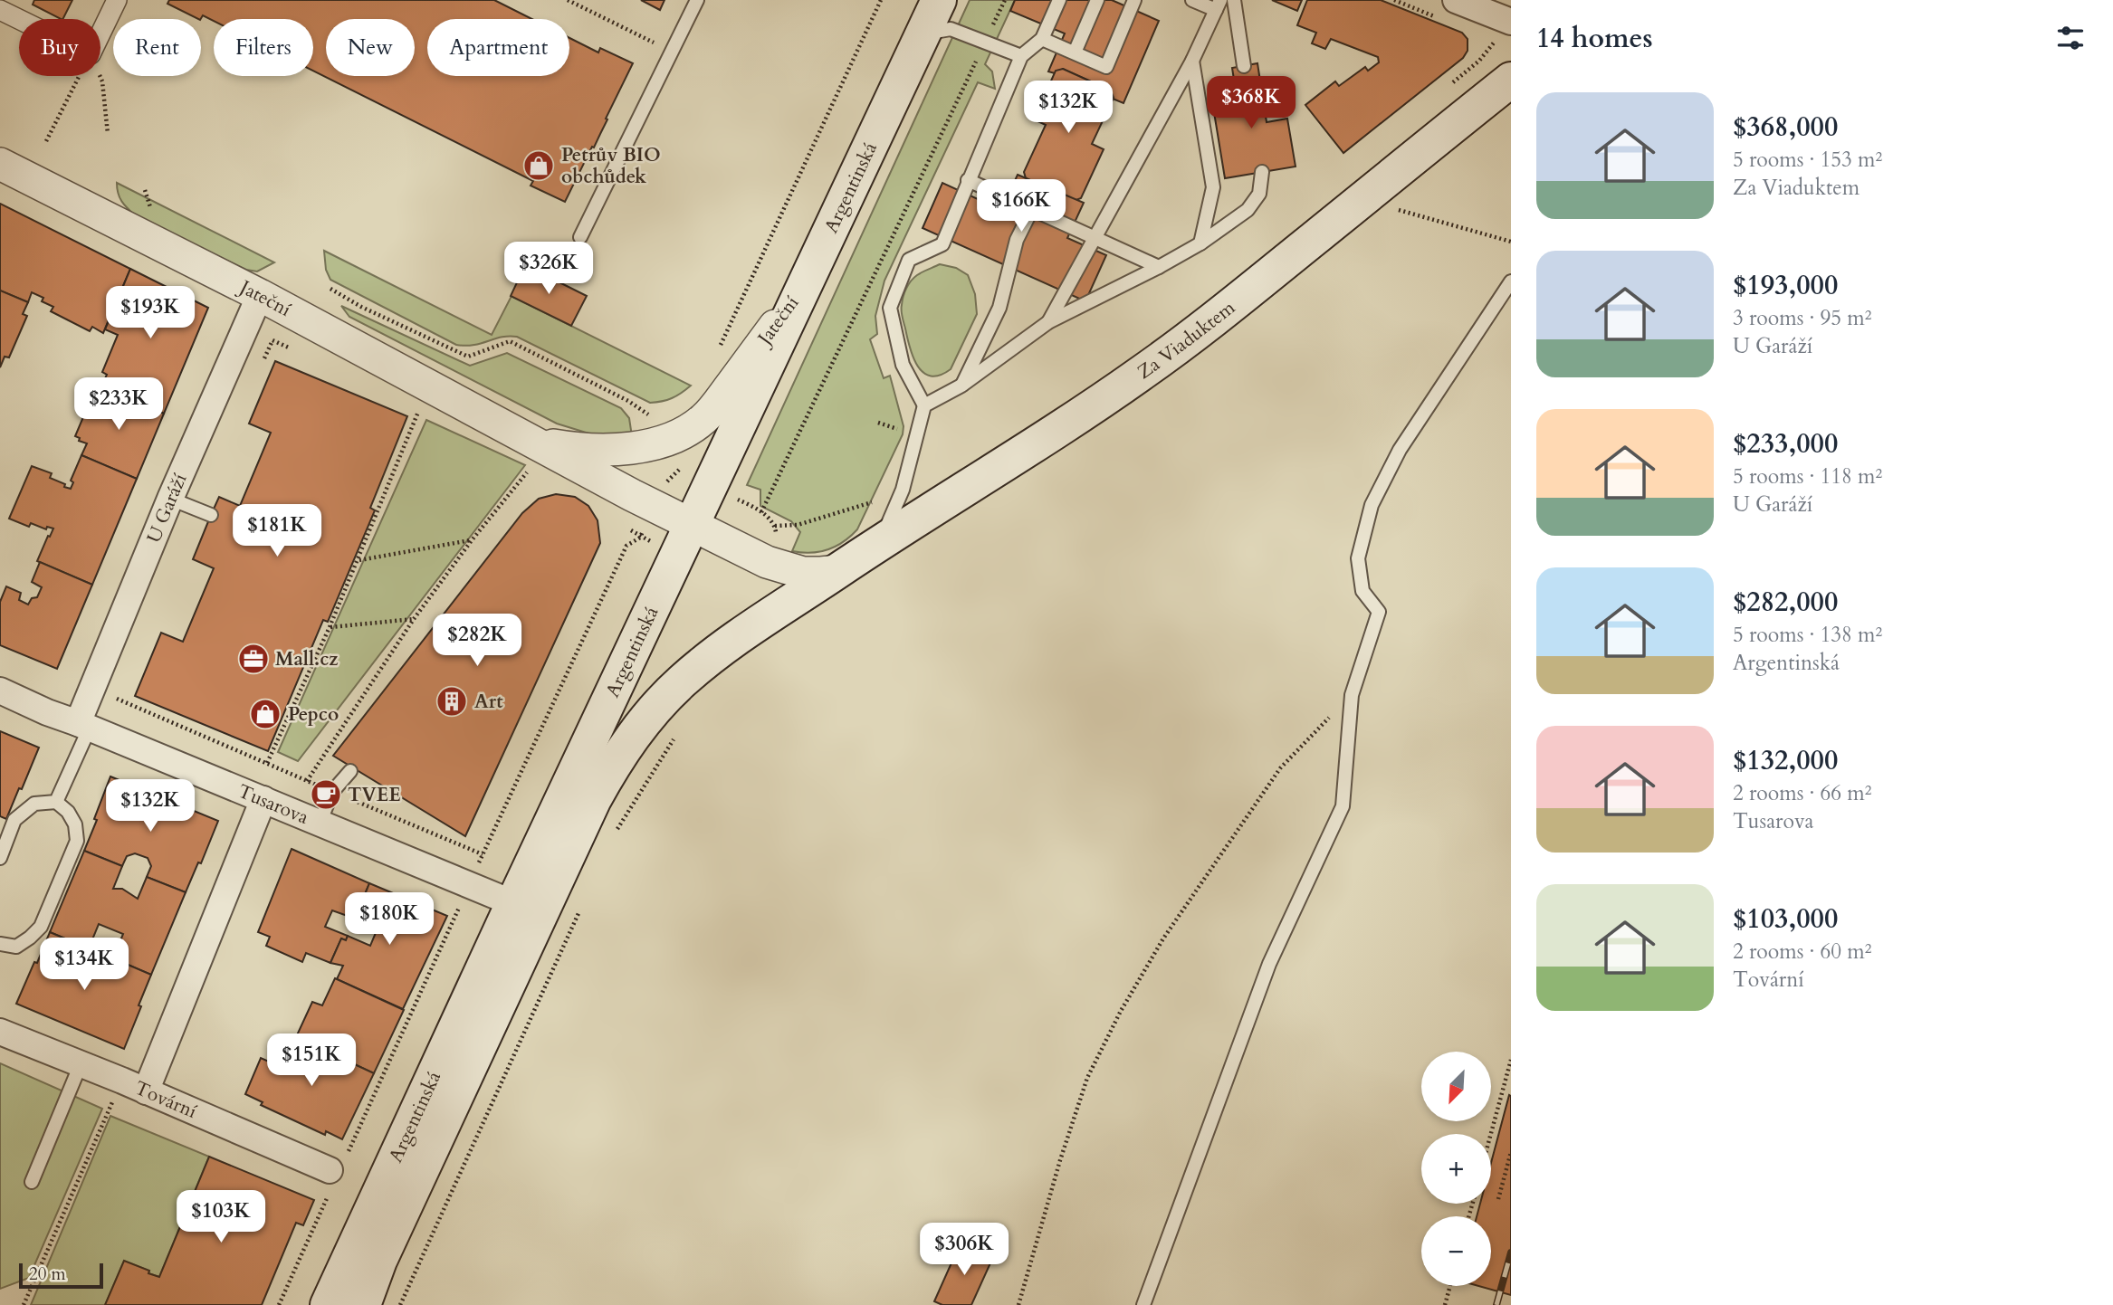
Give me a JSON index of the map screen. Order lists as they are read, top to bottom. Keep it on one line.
{"streets":{"main road":["Argentinská","Za Viaduktem"],"street":["Jateční","U Garáží","Tusarova","Tovární"]},"crossings":[["Argentinská","Jateční"],["Argentinská","Za Viaduktem"],["Argentinská","Tusarova"],["Jateční","Za Viaduktem"],["Jateční","U Garáží"],["U Garáží","Tusarova"]],"places":{"shop":["Petrův BIO obchůdek","Pepco"],"office":["Mall.cz"],"building":["Art"],"cafe":["TVEE"]},"scale_bar":"20 m","north":"bottom left","page":{"heading":"14 homes","chip":["Buy","Rent","Filters","New","Apartment"],"price":["$368K","$132K","$166K","$326K","$193K","$233K","$181K","$282K","$132K","$180K","$134K","$151K","$103K","$306K"],"list":[{"name":"$368,000","note":"5 rooms · 153 m² · Za Viaduktem"},{"name":"$193,000","note":"3 rooms · 95 m² · U Garáží"},{"name":"$233,000","note":"5 rooms · 118 m² · U Garáží"},{"name":"$282,000","note":"5 rooms · 138 m² · Argentinská"},{"name":"$132,000","note":"2 rooms · 66 m² · Tusarova"},{"name":"$103,000","note":"2 rooms · 60 m² · Tovární"}],"map_buttons":["+","−"],"scale":"20 m"}}
